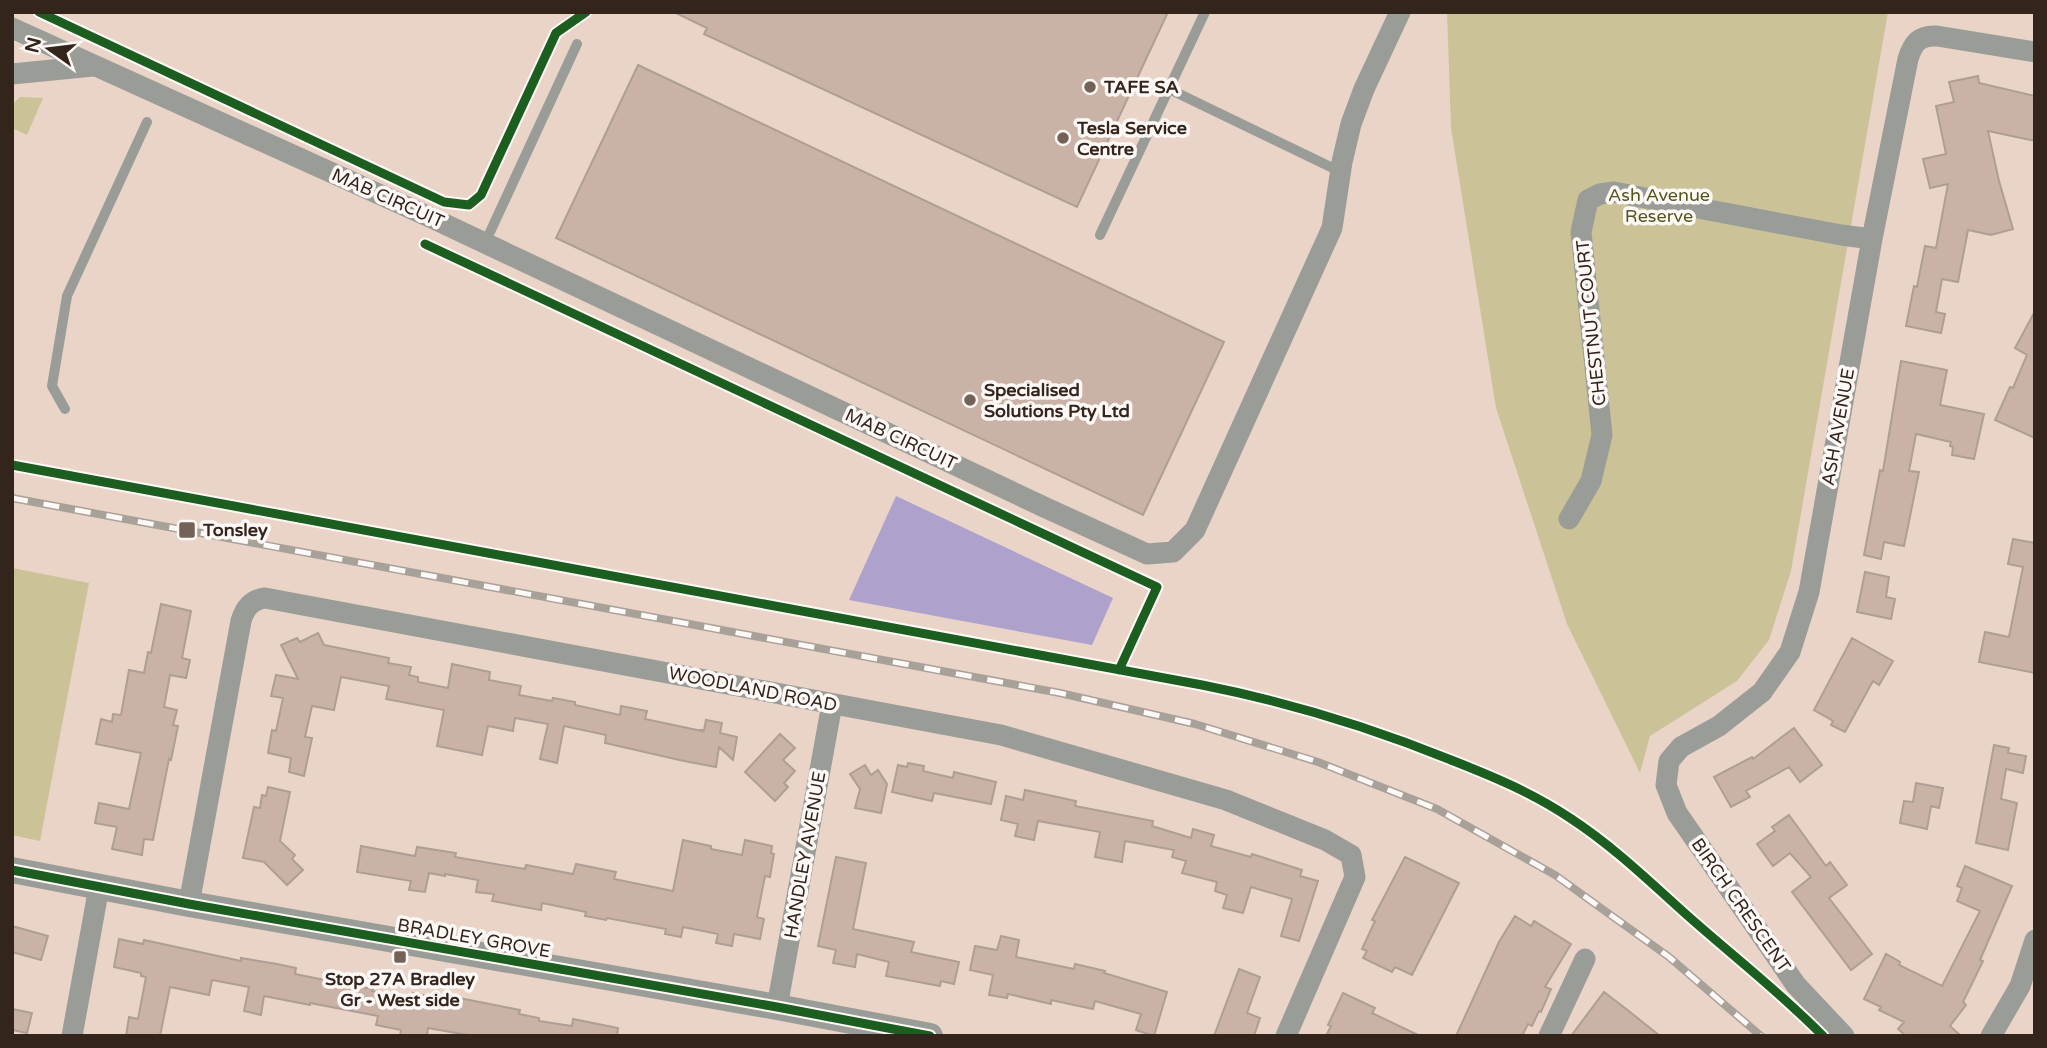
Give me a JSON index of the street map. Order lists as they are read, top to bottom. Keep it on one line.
{"streets":{"street":["MAB CIRCUIT","CHESTNUT COURT","ASH AVENUE","WOODLAND ROAD","HANDLEY AVENUE","BIRCH CRESCENT","BRADLEY GROVE"]},"crossings":[["CHESTNUT COURT","ASH AVENUE"],["ASH AVENUE","BIRCH CRESCENT"],["WOODLAND ROAD","HANDLEY AVENUE"],["WOODLAND ROAD","BRADLEY GROVE"],["HANDLEY AVENUE","BRADLEY GROVE"]],"parks":["Ash Avenue Reserve"],"places":{"other":["TAFE SA","Tesla Service Centre","Specialised Solutions Pty Ltd"],"transit":["Tonsley","Stop 27A Bradley Gr - West side"]},"north":"left"}
